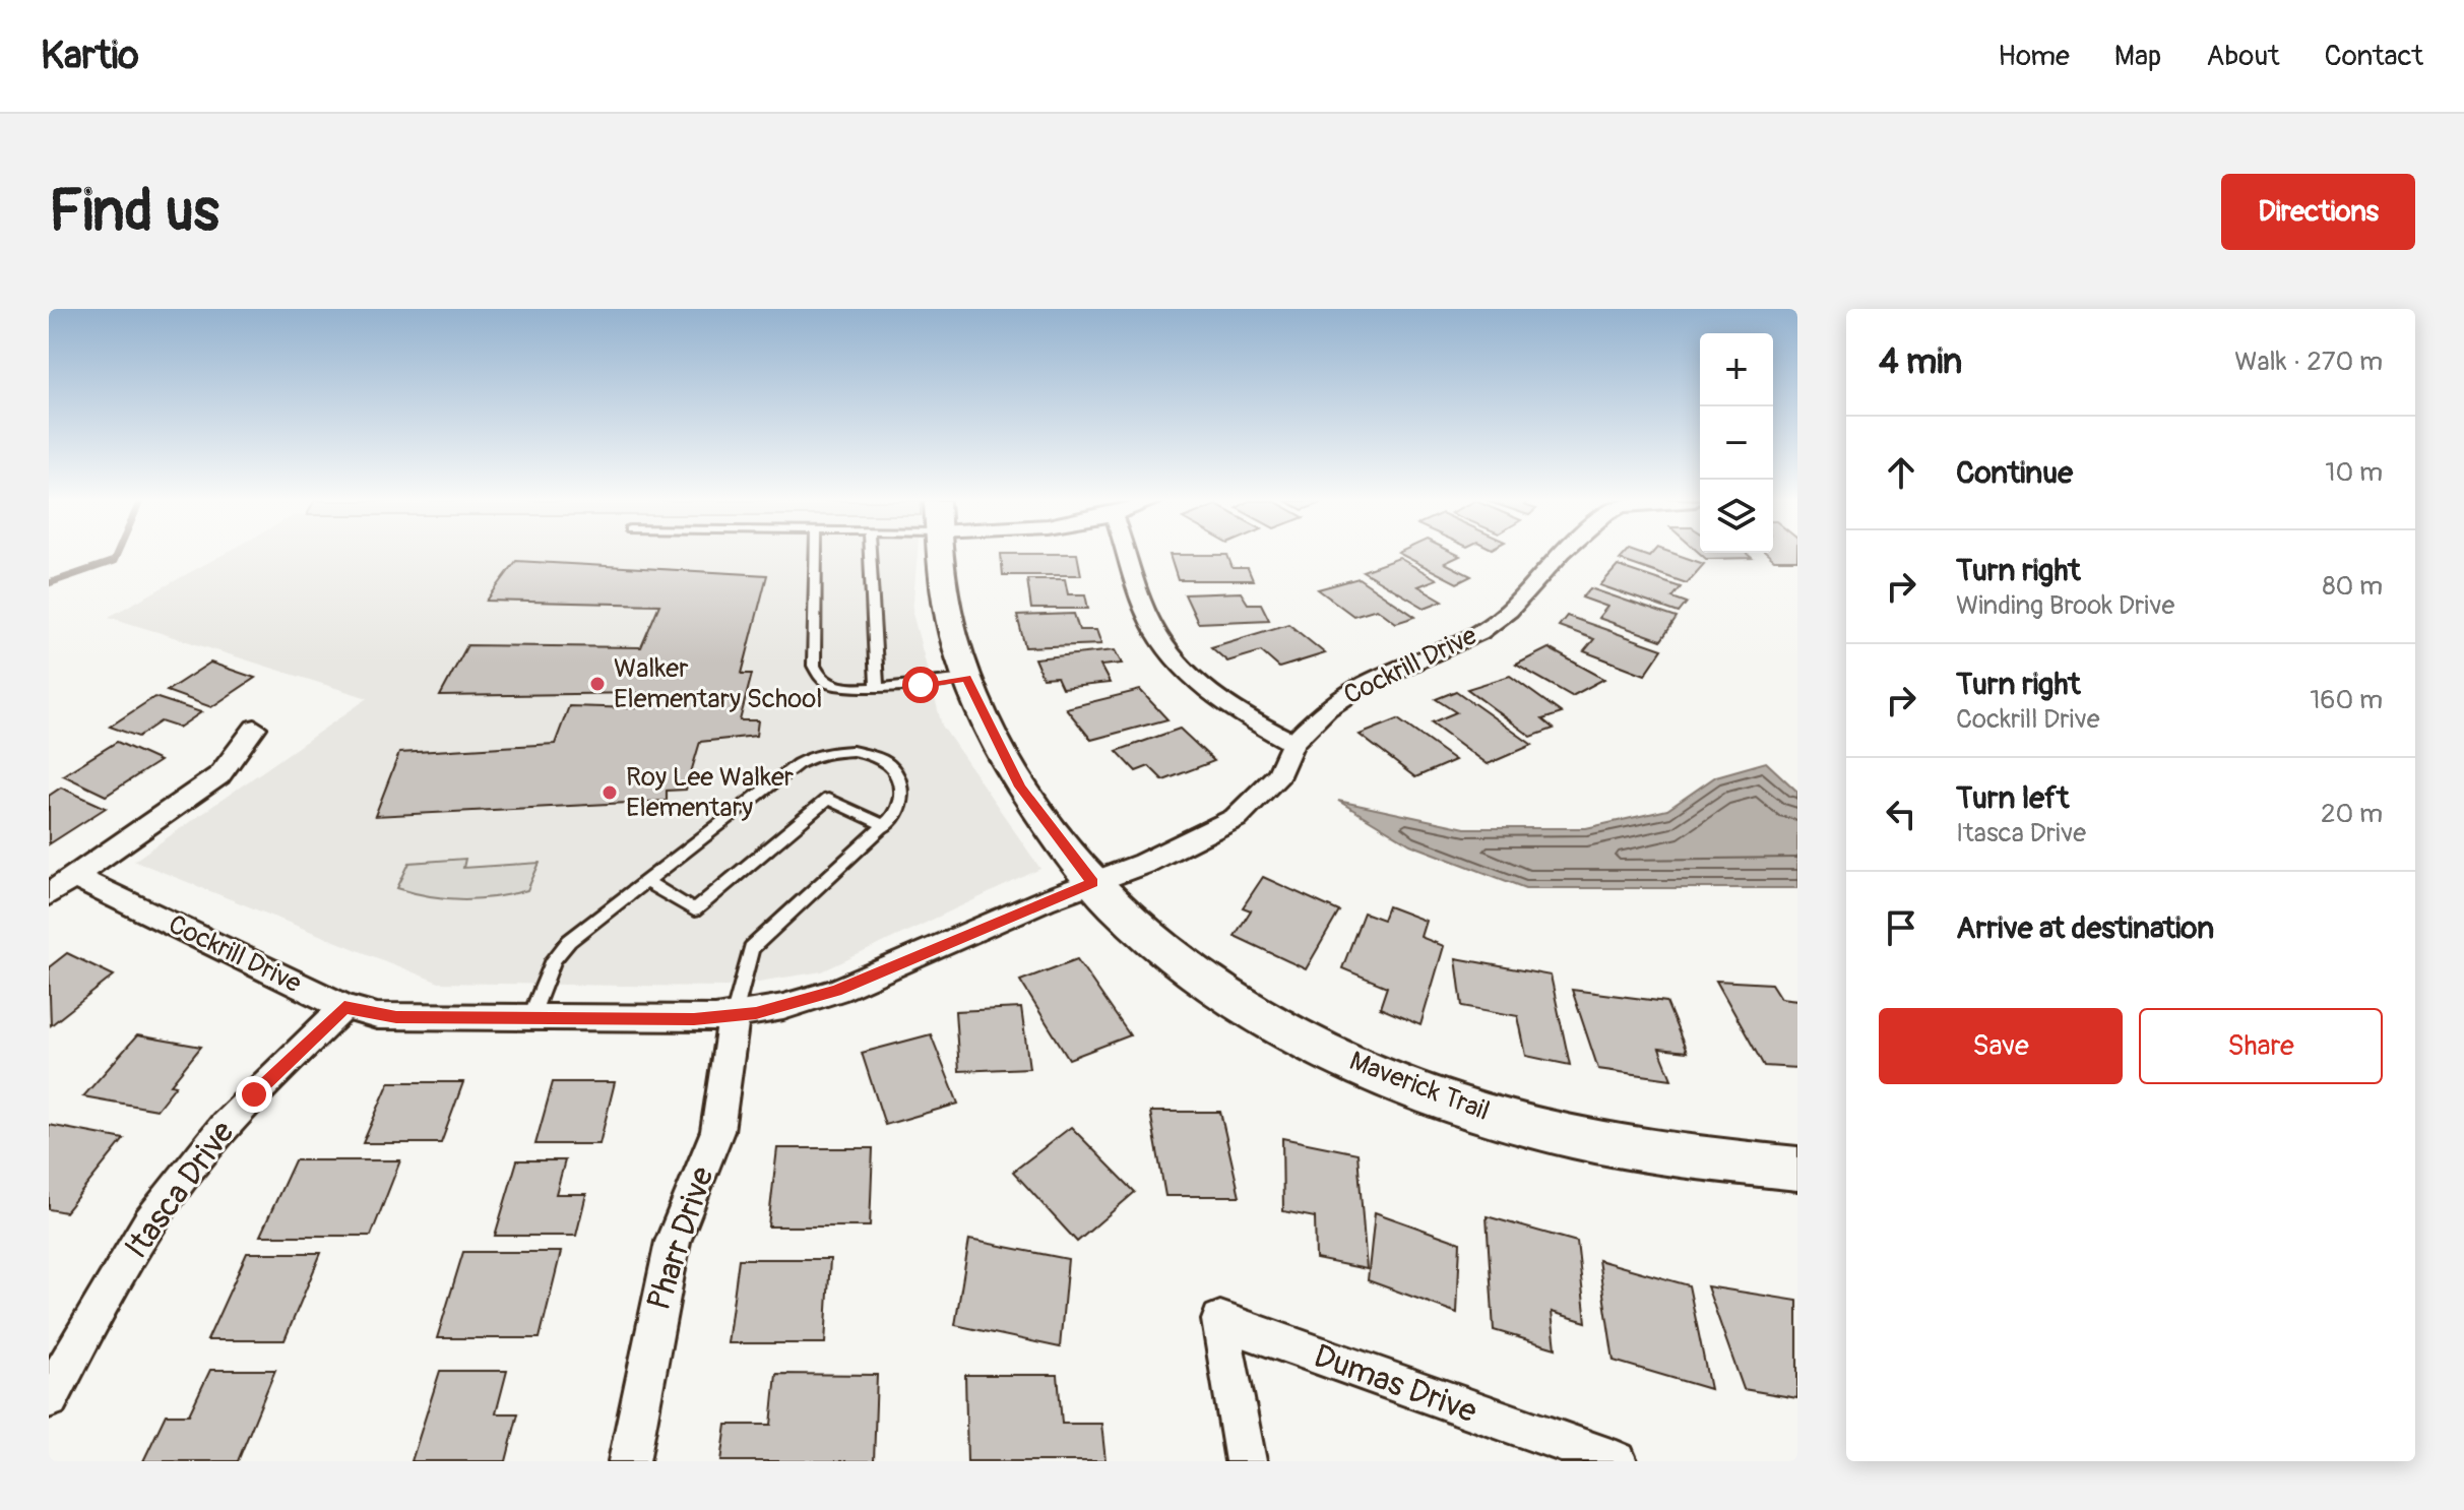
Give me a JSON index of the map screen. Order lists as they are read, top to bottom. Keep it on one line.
{"streets":{"street":["Cockrill Drive","Maverick Trail","Itasca Drive","Pharr Drive","Dumas Drive"]},"crossings":[["Cockrill Drive","Maverick Trail"],["Cockrill Drive","Itasca Drive"],["Cockrill Drive","Pharr Drive"]],"places":["Walker Elementary School","Roy Lee Walker Elementary"],"page":{"header":"Kartio","nav":["Home","Map","About","Contact"],"buttons":["Directions",["Save","Share"]],"title":"Find us","heading":["4 min","Walk · 270 m"],"map_buttons":["+","−"],"list":[["Continue","10 m"],["Turn right","Winding Brook Drive","80 m"],["Turn right","Cockrill Drive","160 m"],["Turn left","Itasca Drive","20 m"],"Arrive at destination"]}}
